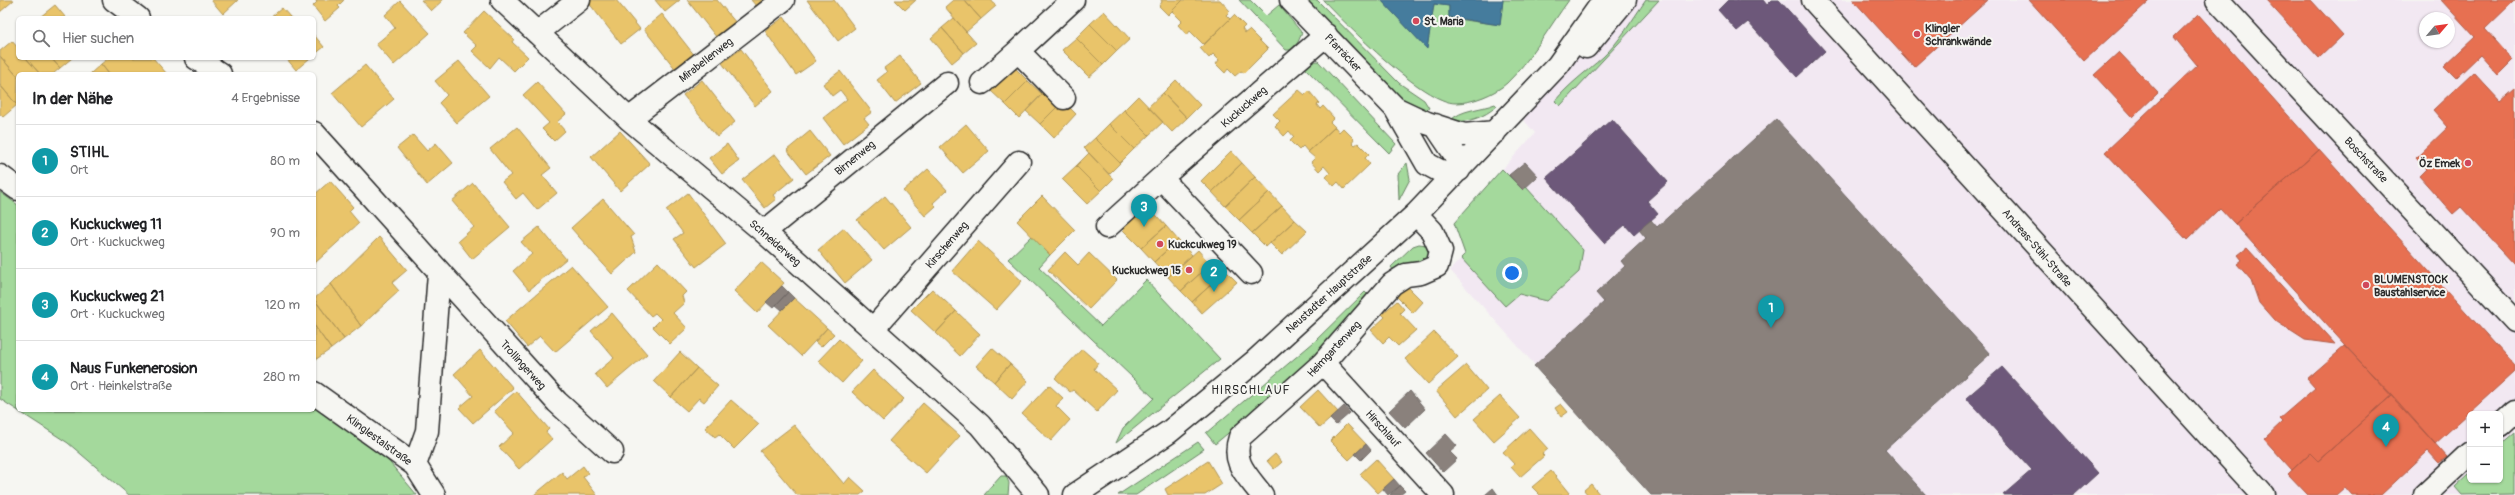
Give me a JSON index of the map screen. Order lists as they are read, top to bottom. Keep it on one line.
{"streets":{"street":["Pfarräcker","Mirabellenweg","Kuckuckweg","Birnenweg","Boschstraße","Schneiderweg","Kirschenweg","Andreas-Stihl-Straße","Neustadter Hauptstraße","Heimgartenweg","Trollingerweg","Hirschlauf","Klinglestalstraße"]},"crossings":[["Pfarräcker","Kuckuckweg"],["Pfarräcker","Neustadter Hauptstraße"],["Mirabellenweg","Schneiderweg"],["Birnenweg","Schneiderweg"],["Schneiderweg","Kirschenweg"],["Neustadter Hauptstraße","Heimgartenweg"],["Heimgartenweg","Hirschlauf"]],"districts":["HIRSCHLAUF"],"places":["St. Maria","Klingler Schrankwände","Öz Emek","Kuckcukweg 19","Kuckuckweg 15","BLUMENSTOCK Baustahlservice"],"north":"top right","page":{"search":"Hier suchen","heading":["In der Nähe","4 Ergebnisse"],"list":[{"mark":"1","name":"STIHL","note":"Ort","value":"80 m"},{"mark":"2","name":"Kuckuckweg 11","note":"Ort · Kuckuckweg","value":"90 m"},{"mark":"3","name":"Kuckuckweg 21","note":"Ort · Kuckuckweg","value":"120 m"},{"mark":"4","name":"Naus Funkenerosion","note":"Ort · Heinkelstraße","value":"280 m"}],"pins":["3","2","1","4"],"map_buttons":["+","−"]}}
